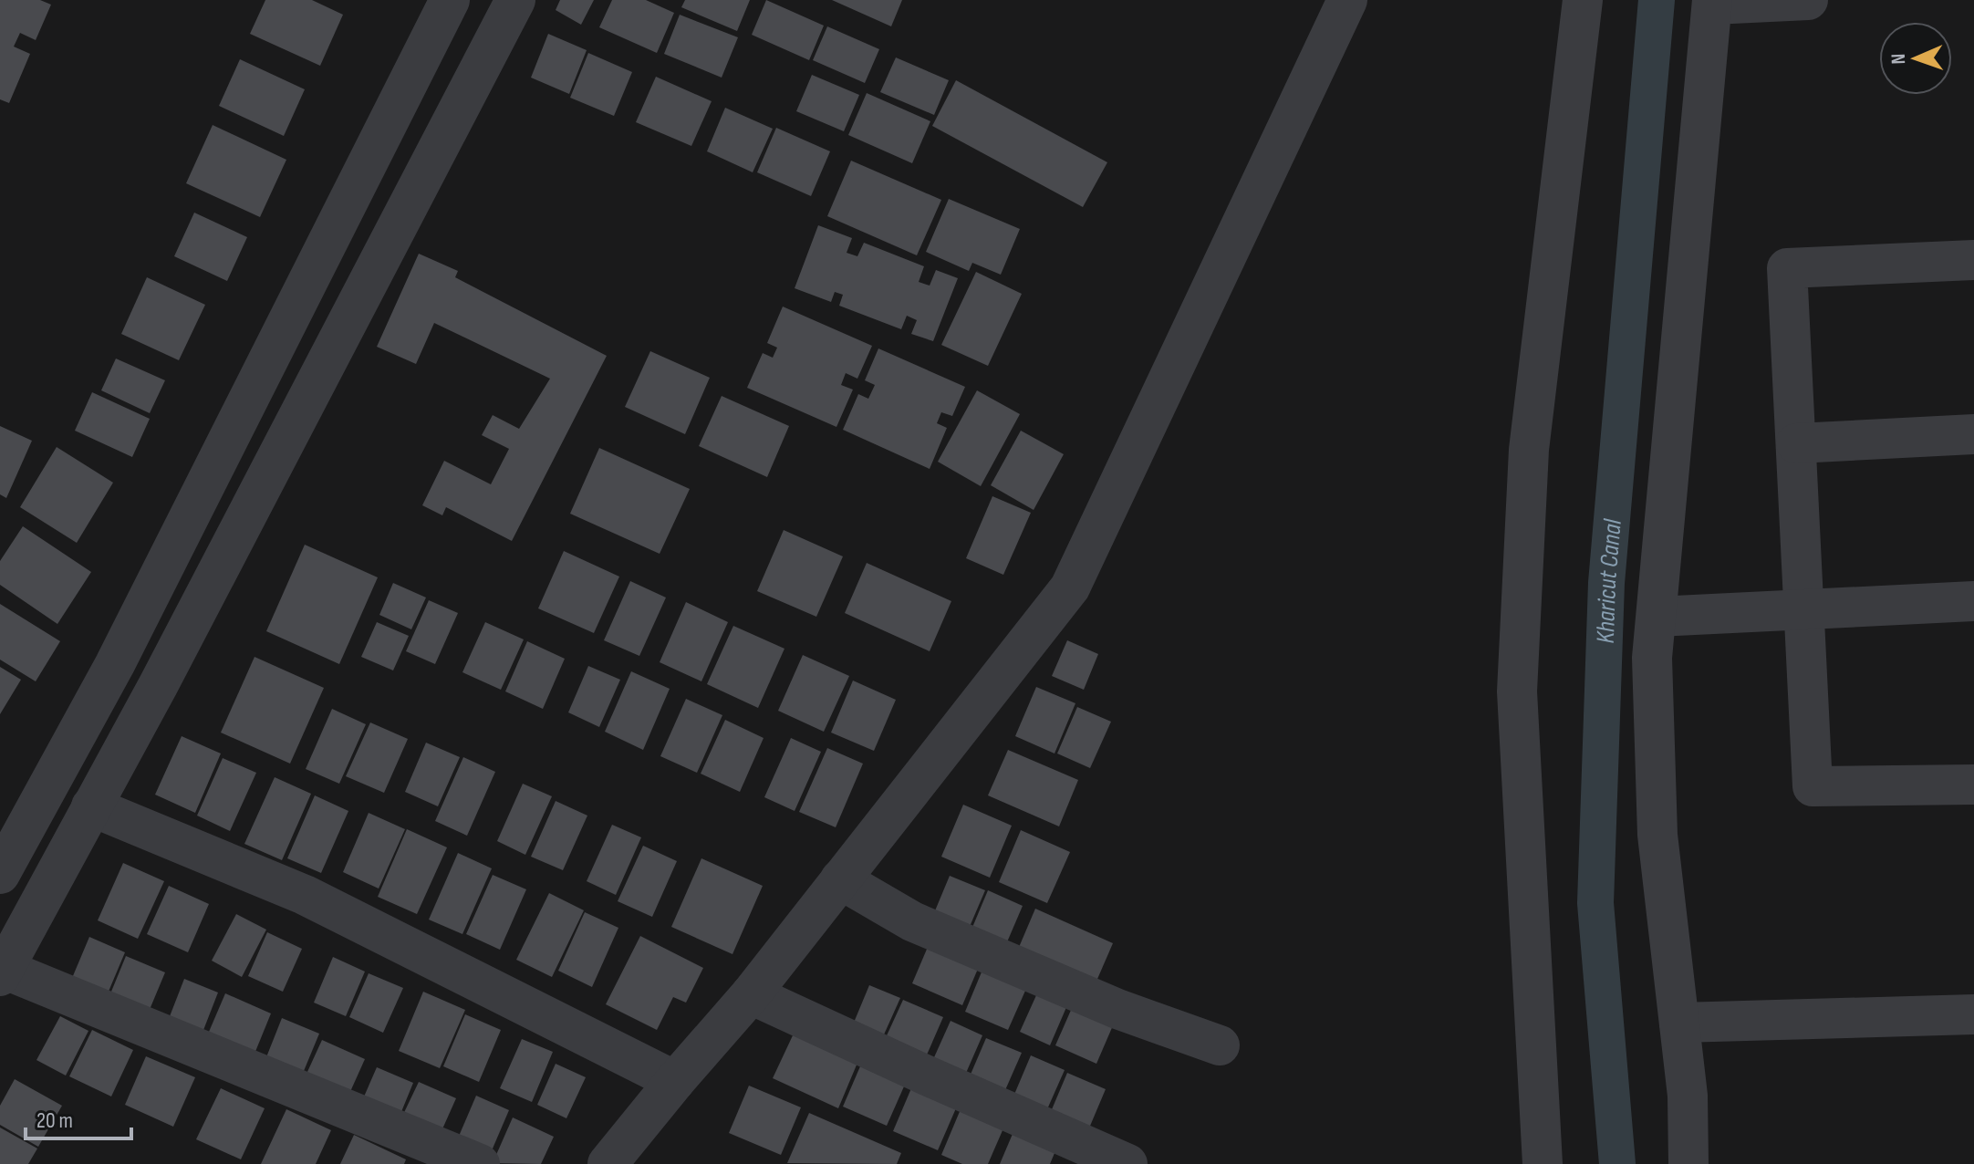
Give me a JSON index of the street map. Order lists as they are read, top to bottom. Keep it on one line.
{"water":["Kharicut Canal"],"scale_bar":"20 m","north":"left"}
